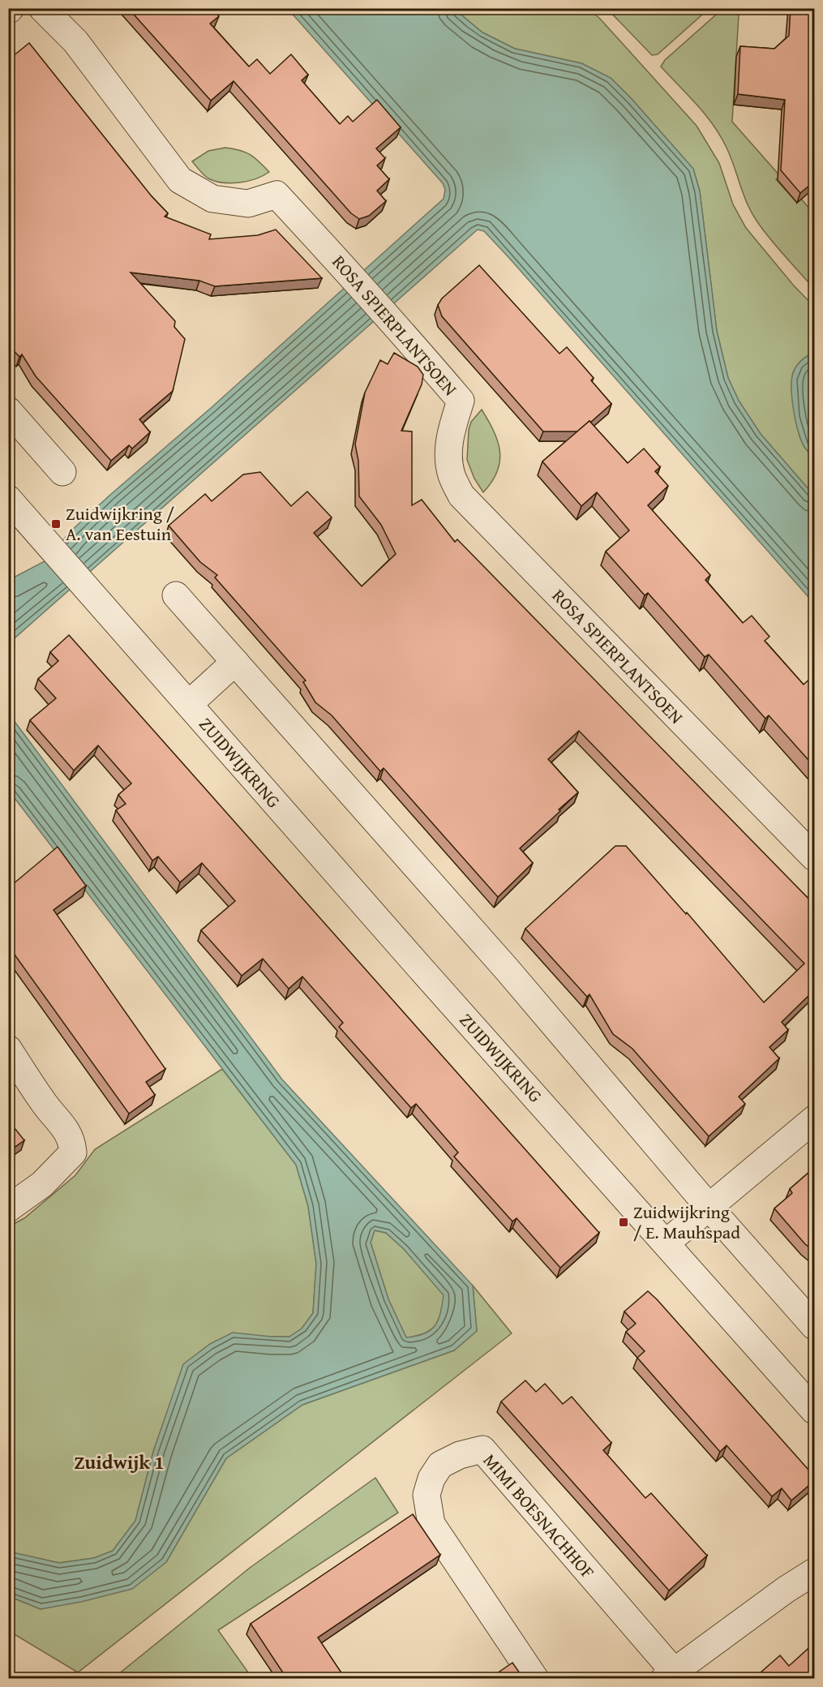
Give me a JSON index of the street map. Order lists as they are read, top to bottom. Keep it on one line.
{"streets":{"street":["ROSA SPIERPLANTSOEN","ZUIDWIJKRING","MIMI BOESNACHHOF"]},"districts":["Zuidwijk 1"],"places":{"transit":["Zuidwijkring / A. van Eestuin","Zuidwijkring / E. Mauhspad"]}}
